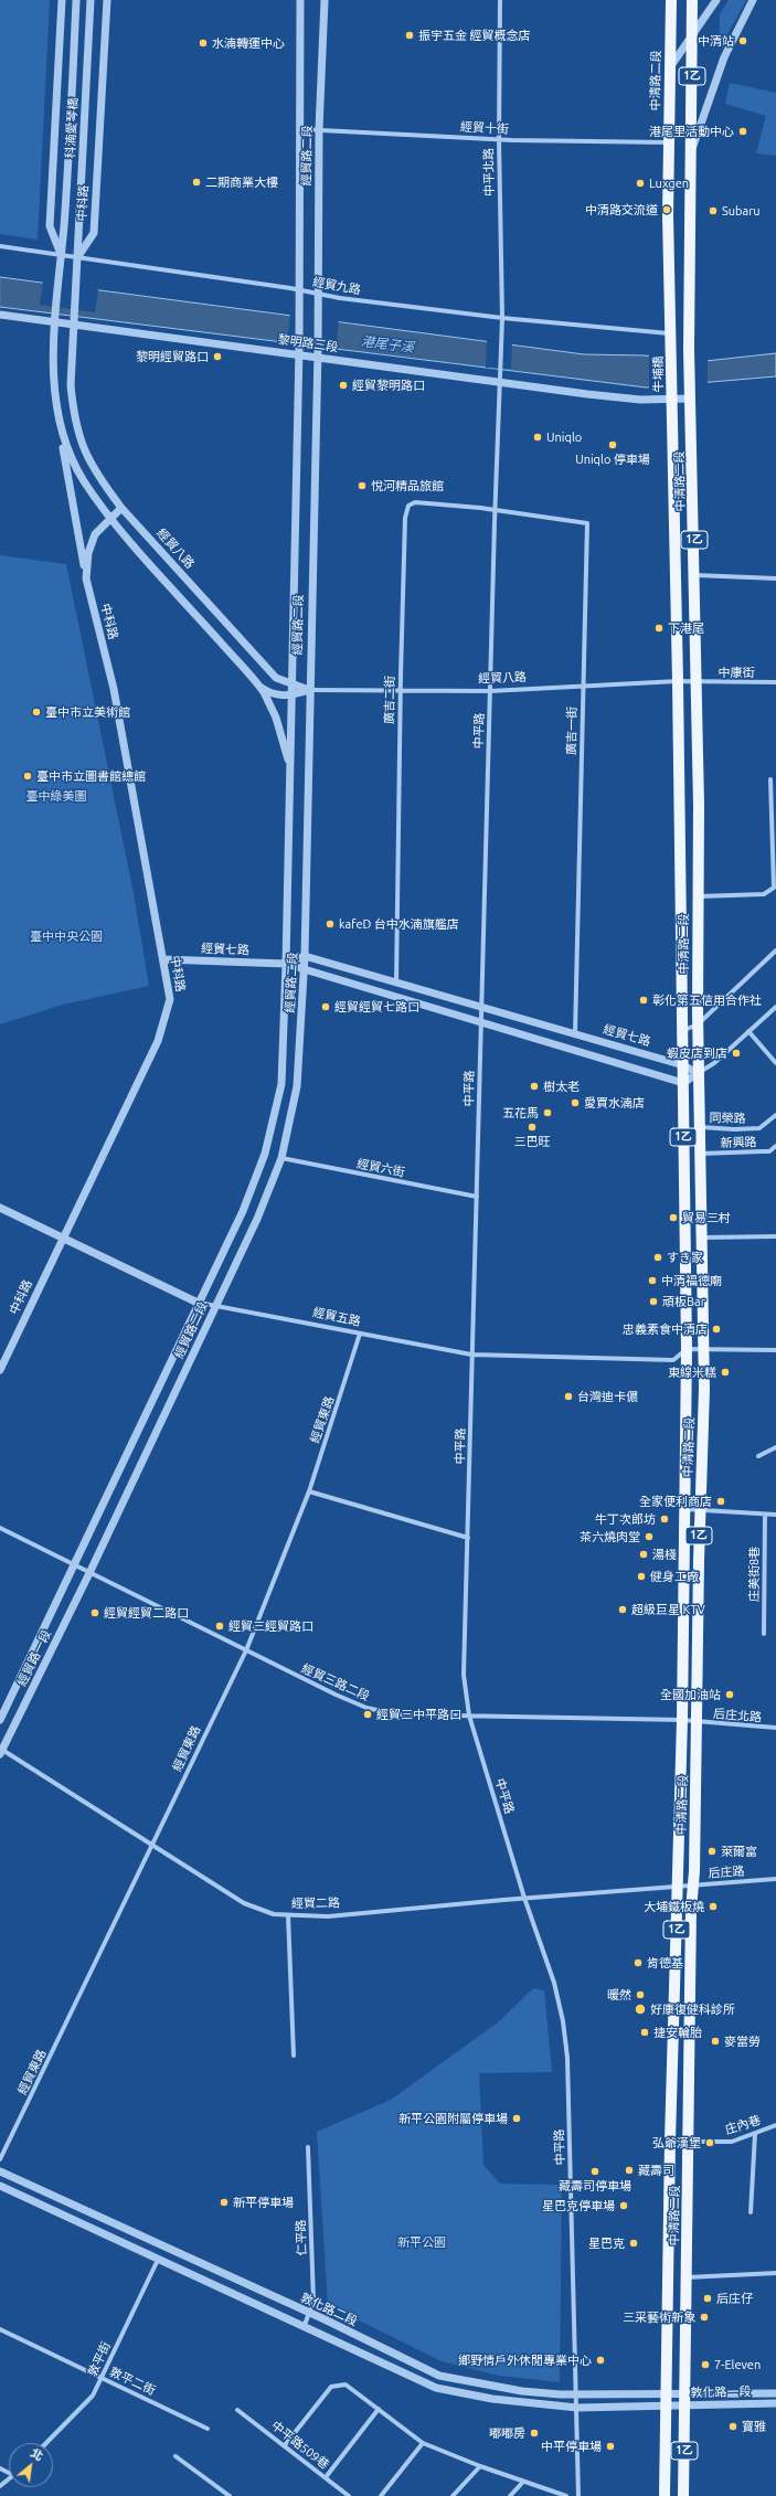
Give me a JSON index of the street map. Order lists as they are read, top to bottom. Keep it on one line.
{"streets":{"main road":["1乙","中清路二段","牛埔橋"],"street":["科湳愛琴橋","經貿十街","經貿路二段","中平北路","中科路","經貿九路","黎明路三段","經貿八路","中康街","廣吉二街","中平路","廣吉一街","經貿七路","同榮路","新興路","經貿六街","經貿五路","經貿東路","庄美街8巷","經貿路一段","經貿三路二段","后庄北路","后庄路","經貿二路","庄內巷","仁平路","敦化路二段","敦平街","敦平二街","敦化路一段","中平路509巷"]},"crossings":[["1乙","中清路二段"],["1乙","黎明路三段"],["中清路二段","經貿十街"],["中清路二段","經貿九路"],["中清路二段","黎明路三段"],["中清路二段","牛埔橋"],["中清路二段","經貿八路"],["中清路二段","中康街"],["中清路二段","經貿七路"],["中清路二段","同榮路"],["中清路二段","新興路"],["中清路二段","經貿五路"],["中清路二段","經貿三路二段"],["中清路二段","后庄北路"],["中清路二段","后庄路"],["中清路二段","經貿二路"],["中清路二段","庄內巷"],["中清路二段","敦化路二段"],["中清路二段","敦化路一段"],["科湳愛琴橋","中科路"],["科湳愛琴橋","經貿九路"],["經貿十街","經貿路二段"],["經貿十街","中平北路"],["經貿路二段","經貿九路"],["經貿路二段","黎明路三段"],["經貿路二段","經貿八路"],["經貿路二段","經貿七路"],["經貿路二段","經貿六街"],["經貿路二段","經貿五路"],["經貿路二段","經貿路一段"],["經貿路二段","經貿三路二段"],["中平北路","經貿九路"],["中平北路","中平路"],["中科路","經貿九路"],["中科路","黎明路三段"],["中科路","經貿八路"],["中科路","經貿七路"],["中科路","經貿五路"],["黎明路三段","牛埔橋"],["黎明路三段","中平路"],["經貿八路","中康街"],["經貿八路","廣吉二街"],["經貿八路","中平路"],["經貿八路","廣吉一街"],["廣吉二街","中平路"],["廣吉二街","廣吉一街"],["廣吉二街","經貿七路"],["中平路","廣吉一街"],["中平路","經貿七路"],["中平路","經貿六街"],["中平路","經貿五路"],["中平路","經貿三路二段"],["中平路","經貿二路"],["中平路","敦化路二段"],["廣吉一街","經貿七路"],["經貿五路","經貿東路"],["經貿東路","經貿三路二段"],["經貿東路","經貿二路"],["經貿路一段","經貿三路二段"],["經貿路一段","經貿二路"],["經貿三路二段","后庄北路"],["后庄路","經貿二路"],["仁平路","敦化路二段"],["敦化路二段","敦平街"],["敦化路二段","敦化路一段"],["敦平街","敦平二街"]],"water":["港尾子溪"],"parks":["臺中綠美圖","臺中中央公園","新平公園"],"places":["振宇五金 經貿概念店","中清站","水湳轉運中心","港尾里活動中心","二期商業大樓","Luxgen","中清路交流道","Subaru","黎明經貿路口","經貿黎明路口","Uniqlo","Uniqlo 停車場","悅河精品旅館","下港尾","臺中市立美術館","臺中市立圖書館總館","kafeD 台中水湳旗艦店","彰化第五信用合作社","經貿經貿七路口","蝦皮店到店","樹太老","愛買水湳店","五花馬","三巴旺","貿易三村","すき家","中清福德廟","頑板Bar","忠義素食中清店","東線米糕","台灣迪卡儂","全家便利商店","牛丁次郎坊","茶六燒肉堂","湯棧","健身工廠","超級巨星 KTV","經貿經貿二路口","經貿三經貿路口","全國加油站","經貿三中平路口","萊爾富","大埔鐵板燒","肯德基","暖然","好康復健科診所","捷安輪胎","麥當勞","新平公園附屬停車場","弘爺漢堡","藏壽司","藏壽司停車場","新平停車場","星巴克停車場","星巴克","后庄仔","三采藝術新象","鄉野情戶外休閒專業中心","7-Eleven","寶雅","嘟嘟房","中平停車場"],"north":"top right"}
